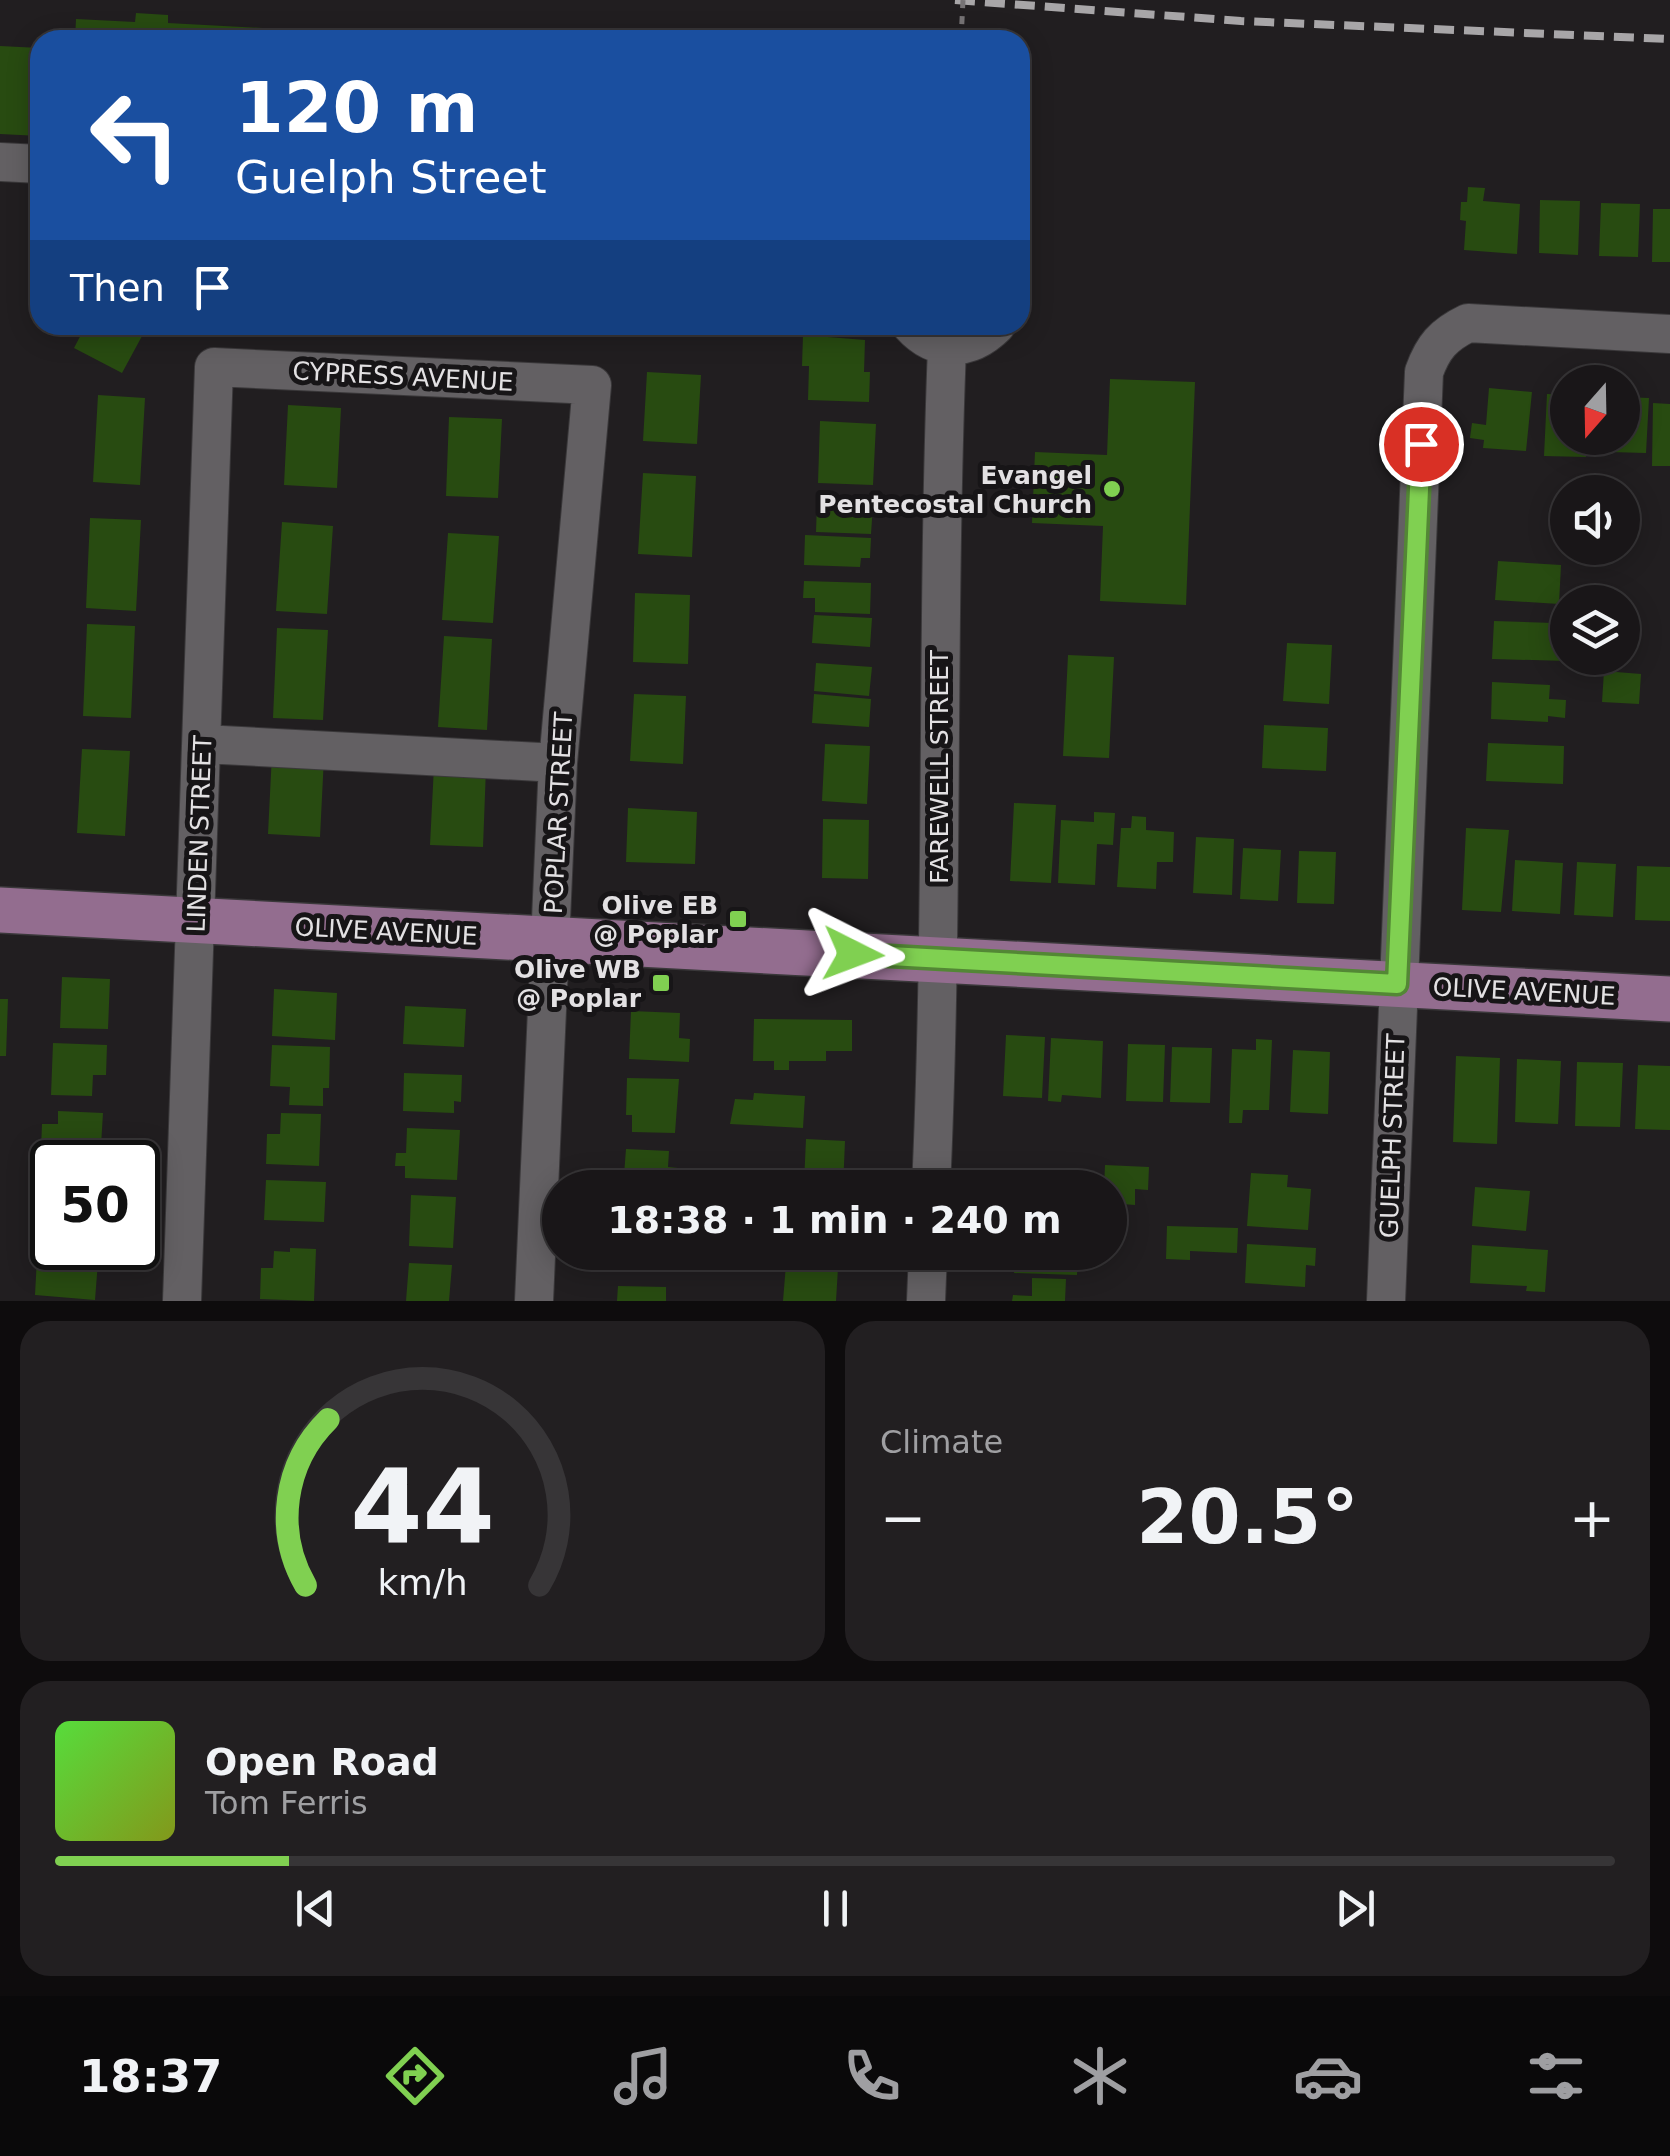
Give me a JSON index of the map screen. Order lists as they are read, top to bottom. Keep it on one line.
{"streets":{"main road":["OLIVE AVENUE"],"street":["CYPRESS AVENUE","FAREWELL STREET","POPLAR STREET","LINDEN STREET","GUELPH STREET"]},"crossings":[["CYPRESS AVENUE","POPLAR STREET"],["CYPRESS AVENUE","LINDEN STREET"],["FAREWELL STREET","OLIVE AVENUE"],["POPLAR STREET","OLIVE AVENUE"],["LINDEN STREET","OLIVE AVENUE"],["OLIVE AVENUE","GUELPH STREET"]],"places":{"other":["Evangel Pentecostal Church"],"transit":["Olive EB @ Poplar","Olive WB @ Poplar"]},"north":"bottom","page":{"turn":["120 m","Guelph Street"],"then":"Then","limit":"50","trip":"18:38 · 1 min · 240 m","tile":"Climate","heat":["−","20.5°","+"],"song":["Open Road","Tom Ferris"],"tabs":"18:37","gauge":["44","km/h"]}}
